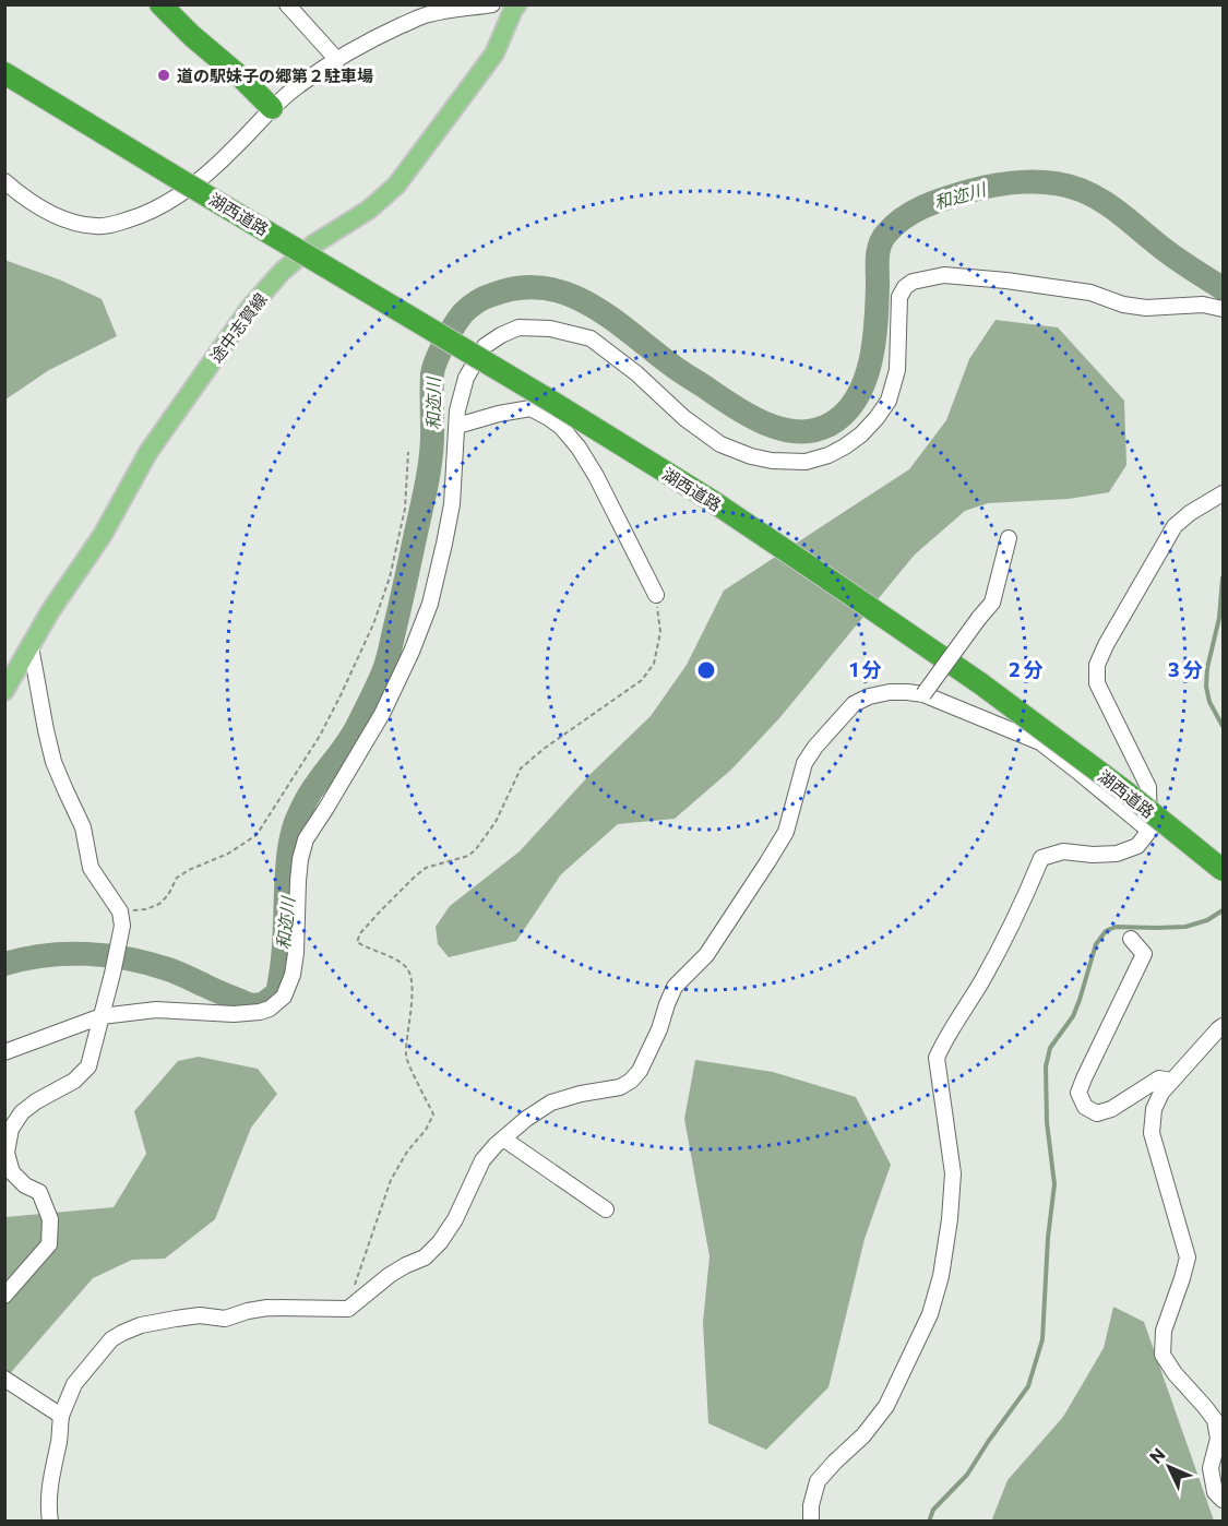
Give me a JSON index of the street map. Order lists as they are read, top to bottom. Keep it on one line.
{"streets":{"highway":["湖西道路"],"main road":["途中志賀線"]},"water":["和迩川"],"places":["道の駅妹子の郷第２駐車場"],"north":"top left","rings":["1 分","2 分","3 分"]}
